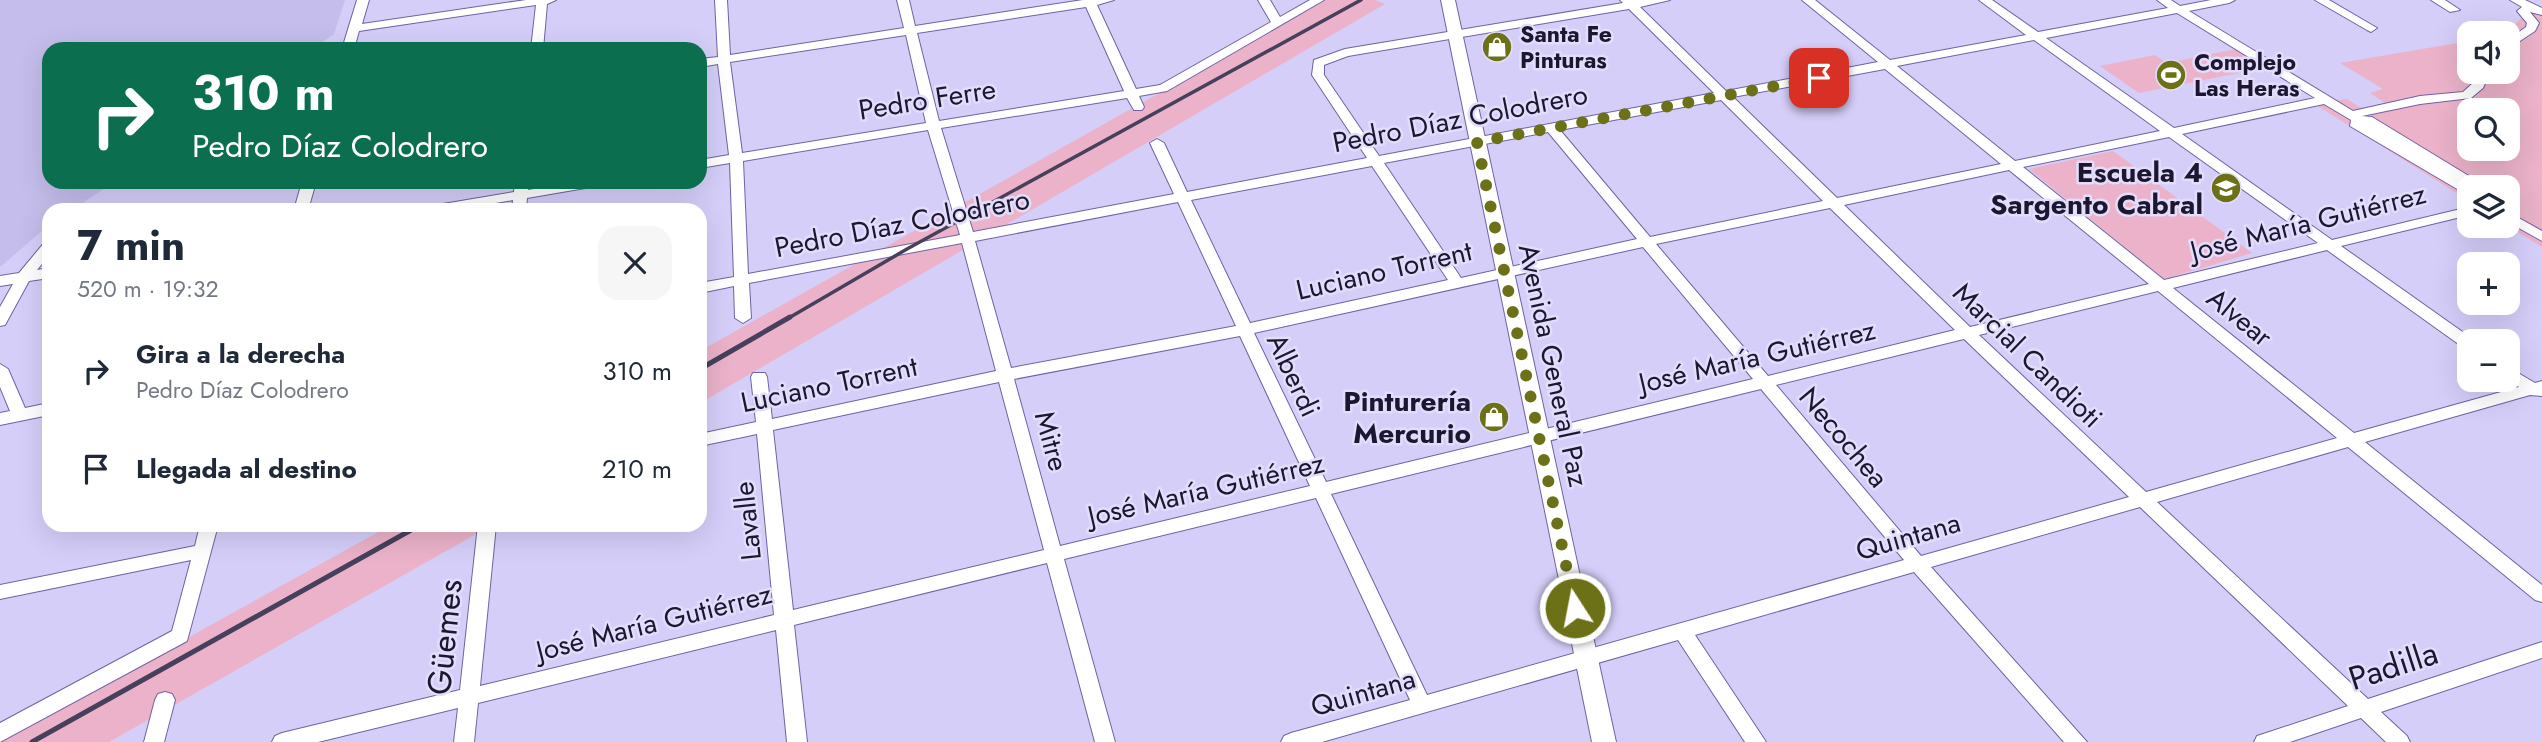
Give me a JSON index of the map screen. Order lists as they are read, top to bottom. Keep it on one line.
{"streets":{"main road":["Avenida General Paz"],"street":["Pedro Ferre","Pedro Díaz Colodrero","José María Gutiérrez","Luciano Torrent","Alvear","Marcial Candioti","Alberdi","Necochea","Mitre","Lavalle","Quintana","Güemes","Padilla"]},"crossings":[["Pedro Ferre","Mitre"],["Pedro Díaz Colodrero","Alvear"],["Pedro Díaz Colodrero","Marcial Candioti"],["Pedro Díaz Colodrero","Avenida General Paz"],["Pedro Díaz Colodrero","Alberdi"],["Pedro Díaz Colodrero","Necochea"],["Pedro Díaz Colodrero","Mitre"],["José María Gutiérrez","Alvear"],["José María Gutiérrez","Marcial Candioti"],["José María Gutiérrez","Avenida General Paz"],["José María Gutiérrez","Alberdi"],["José María Gutiérrez","Necochea"],["José María Gutiérrez","Mitre"],["José María Gutiérrez","Lavalle"],["José María Gutiérrez","Güemes"],["Luciano Torrent","Alvear"],["Luciano Torrent","Marcial Candioti"],["Luciano Torrent","Avenida General Paz"],["Luciano Torrent","Alberdi"],["Luciano Torrent","Necochea"],["Luciano Torrent","Mitre"],["Luciano Torrent","Lavalle"],["Alvear","Quintana"],["Marcial Candioti","Quintana"],["Marcial Candioti","Padilla"],["Avenida General Paz","Quintana"],["Alberdi","Quintana"],["Necochea","Quintana"]],"places":{"shop":["Santa Fe Pinturas","Pinturería Mercurio"],"sports":["Complejo Las Heras"],"school or university":["Escuela 4 Sargento Cabral"]},"page":{"map_buttons":["+","−"],"turn":["310 m","Pedro Díaz Colodrero"],"heading":["7 min","520 m · 19:32"],"list":[{"name":"Gira a la derecha","note":"Pedro Díaz Colodrero","value":"310 m"},{"name":"Llegada al destino","value":"210 m"}]}}
